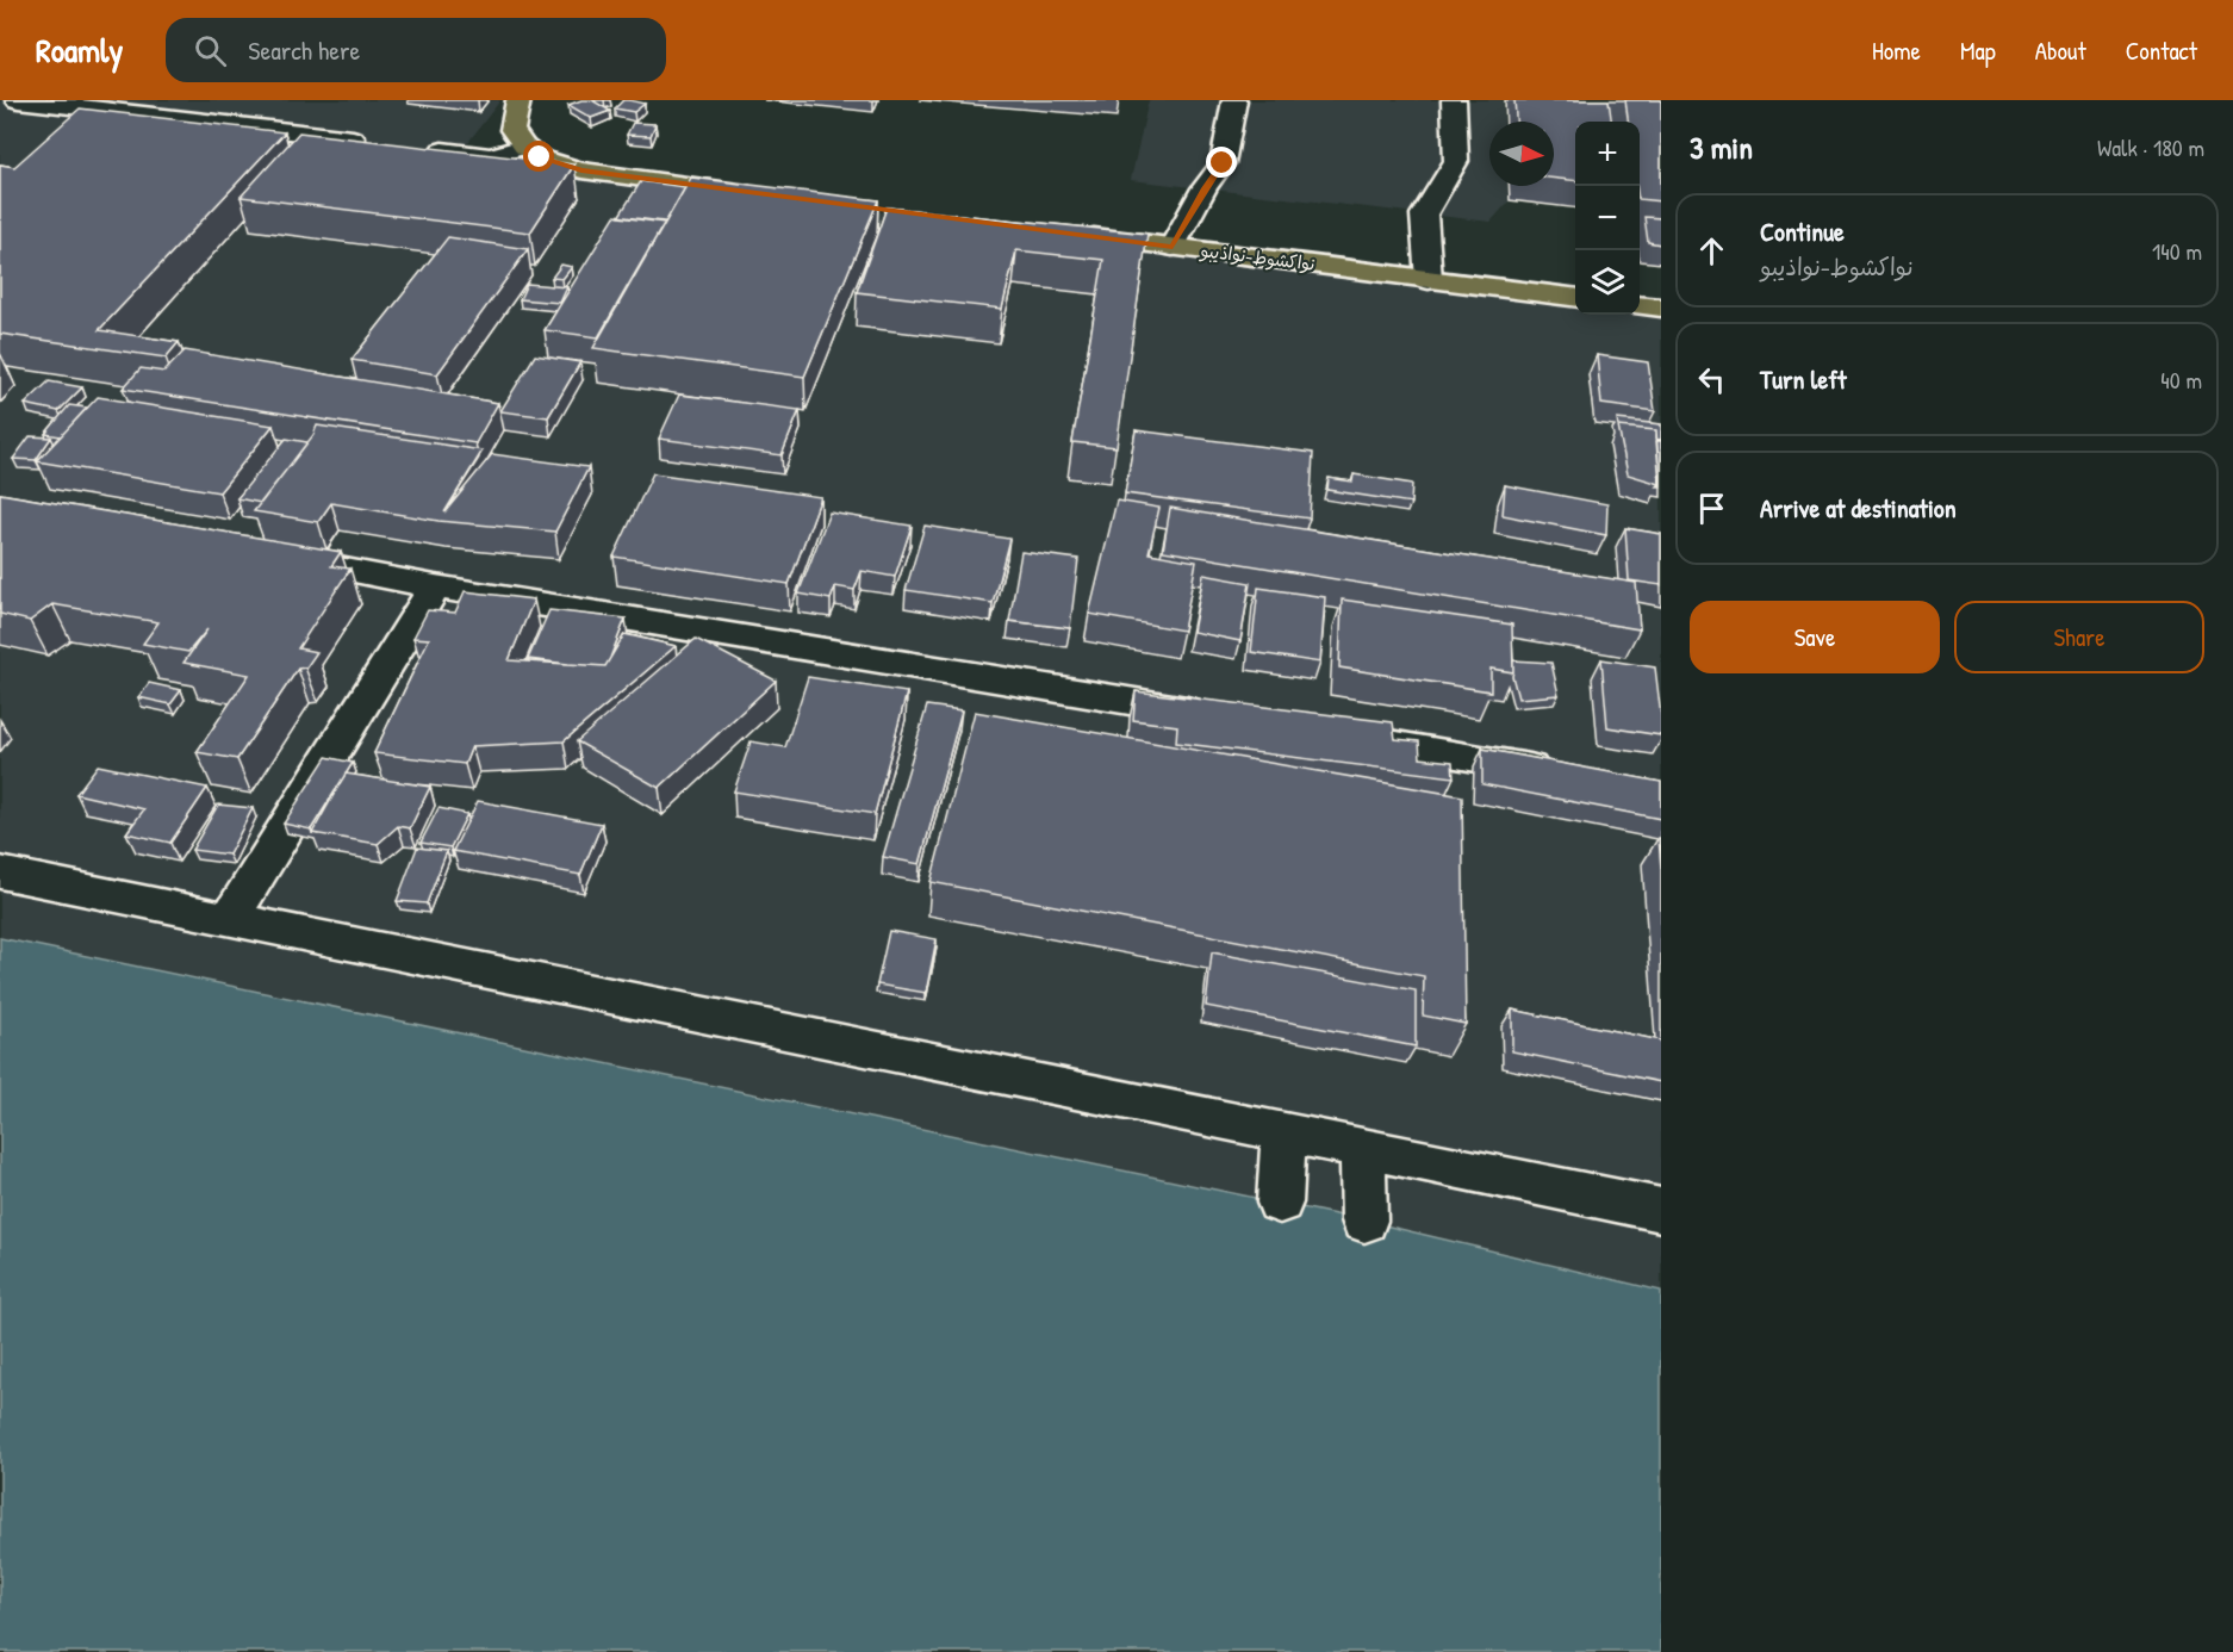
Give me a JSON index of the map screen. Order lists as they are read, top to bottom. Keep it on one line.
{"streets":{"main road":["نواكشوط-نواذيبو"]},"north":"right","page":{"header":"Roamly","search":"Search here","nav":["Home","Map","About","Contact"],"heading":["3 min","Walk · 180 m"],"map_buttons":["+","−"],"list":[["Continue","نواكشوط-نواذيبو","140 m"],["Turn left","40 m"],"Arrive at destination"],"buttons":["Save","Share"]}}
